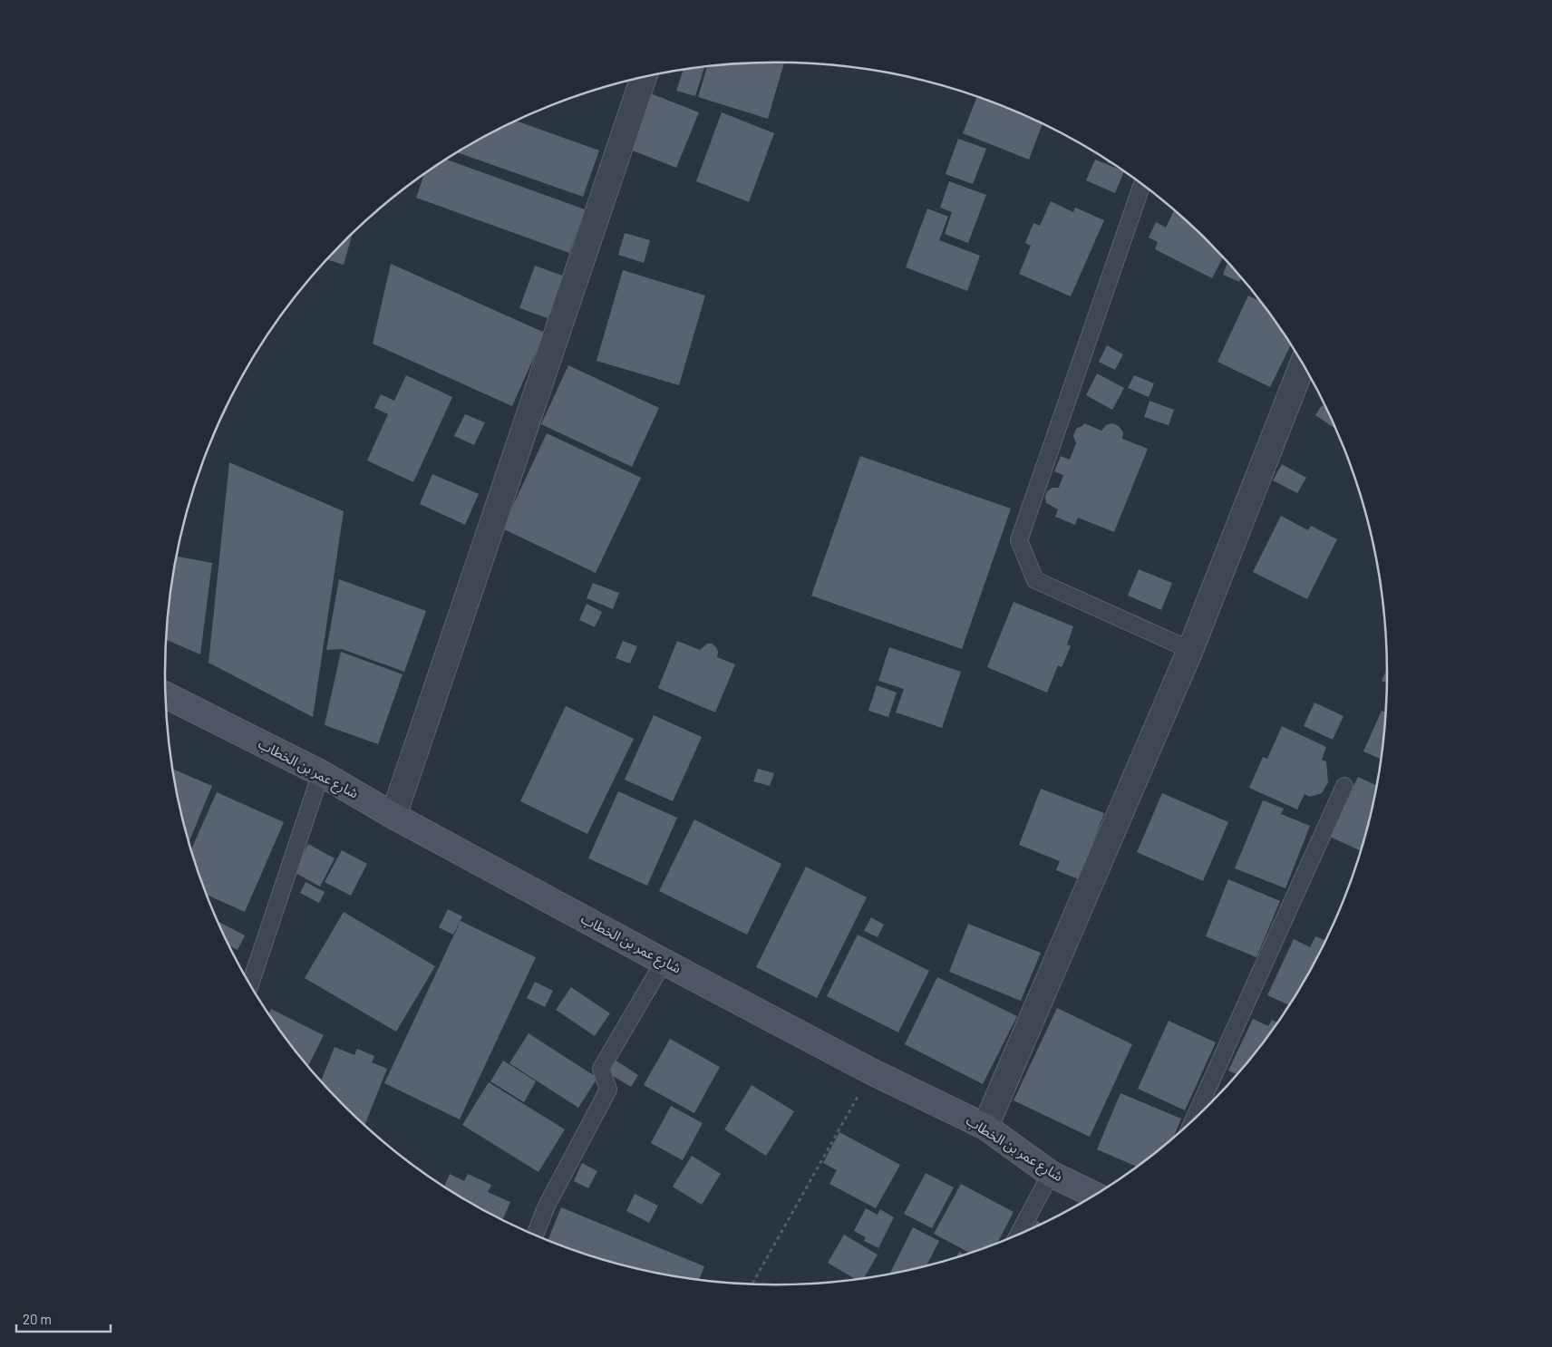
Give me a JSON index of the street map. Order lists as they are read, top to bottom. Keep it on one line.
{"streets":{"main road":["شارع عمر بن الخطاب"]},"scale_bar":"20 m"}
